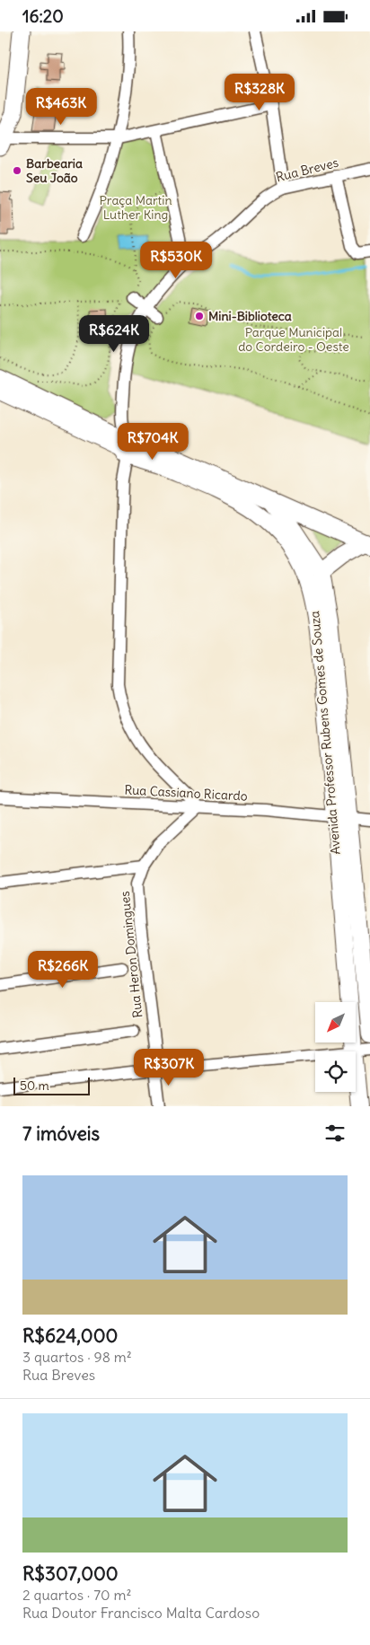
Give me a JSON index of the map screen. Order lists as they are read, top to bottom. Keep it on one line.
{"streets":{"street":["Rua Breves","Avenida Professor Rubens Gomes de Souza","Rua Cassiano Ricardo","Rua Heron Domingues"]},"crossings":[["Avenida Professor Rubens Gomes de Souza","Rua Cassiano Ricardo"],["Rua Cassiano Ricardo","Rua Heron Domingues"]],"parks":["Praça Martin Luther King","Parque Municipal do Cordeiro - Oeste"],"places":["Barbearia Seu João","Mini-Biblioteca"],"scale_bar":"50 m","north":"bottom left","page":{"status":"16:20","price":["R$328K","R$463K","R$530K","R$624K","R$704K","R$266K","R$307K"],"scale":"50 m","heading":"7 imóveis","list":[{"name":"R$624,000","note":"3 quartos · 98 m² · Rua Breves"},{"name":"R$307,000","note":"2 quartos · 70 m² · Rua Doutor Francisco Malta Cardoso"}]}}
